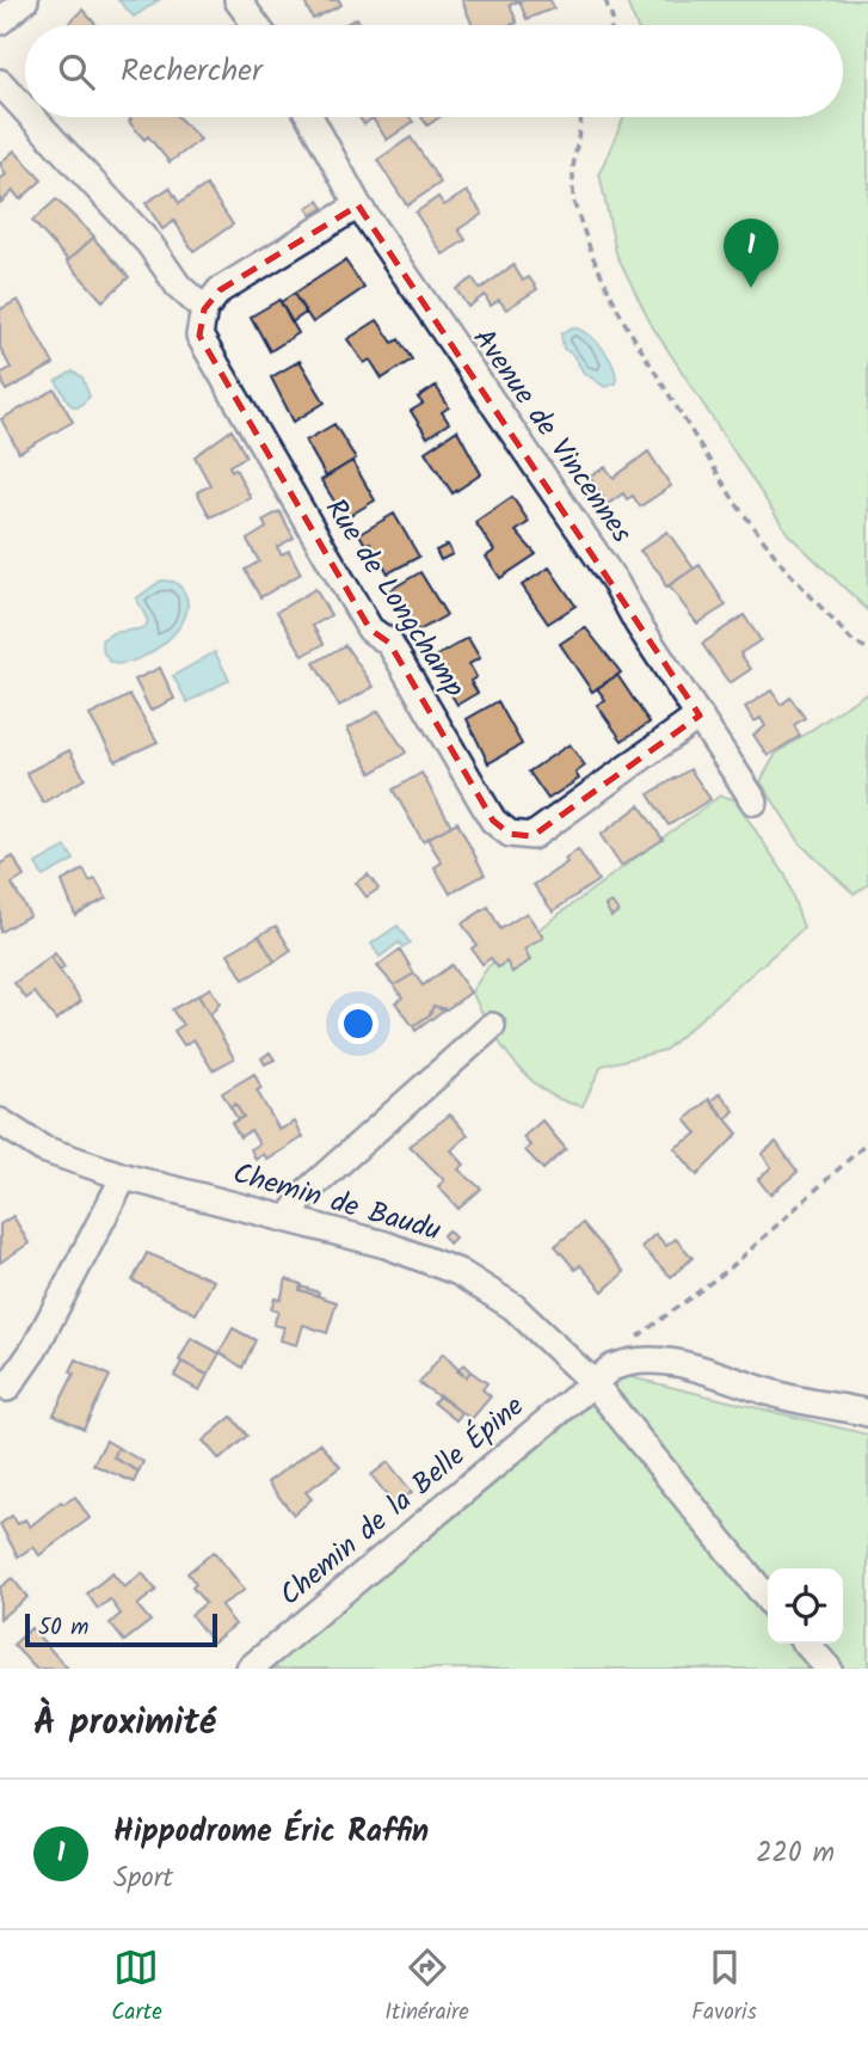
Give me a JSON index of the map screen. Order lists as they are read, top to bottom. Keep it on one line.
{"streets":{"street":["Avenue de Vincennes","Rue de Longchamp","Chemin de Baudu","Chemin de la Belle Épine"]},"crossings":[["Avenue de Vincennes","Rue de Longchamp"],["Chemin de Baudu","Chemin de la Belle Épine"]],"scale_bar":"50 m","page":{"search":"Rechercher","pins":"1","scale":"50 m","heading":"À proximité","list":[{"mark":"1","name":"Hippodrome Éric Raffin","note":"Sport","value":"220 m"}],"nav":["Carte","Itinéraire","Favoris"]}}
